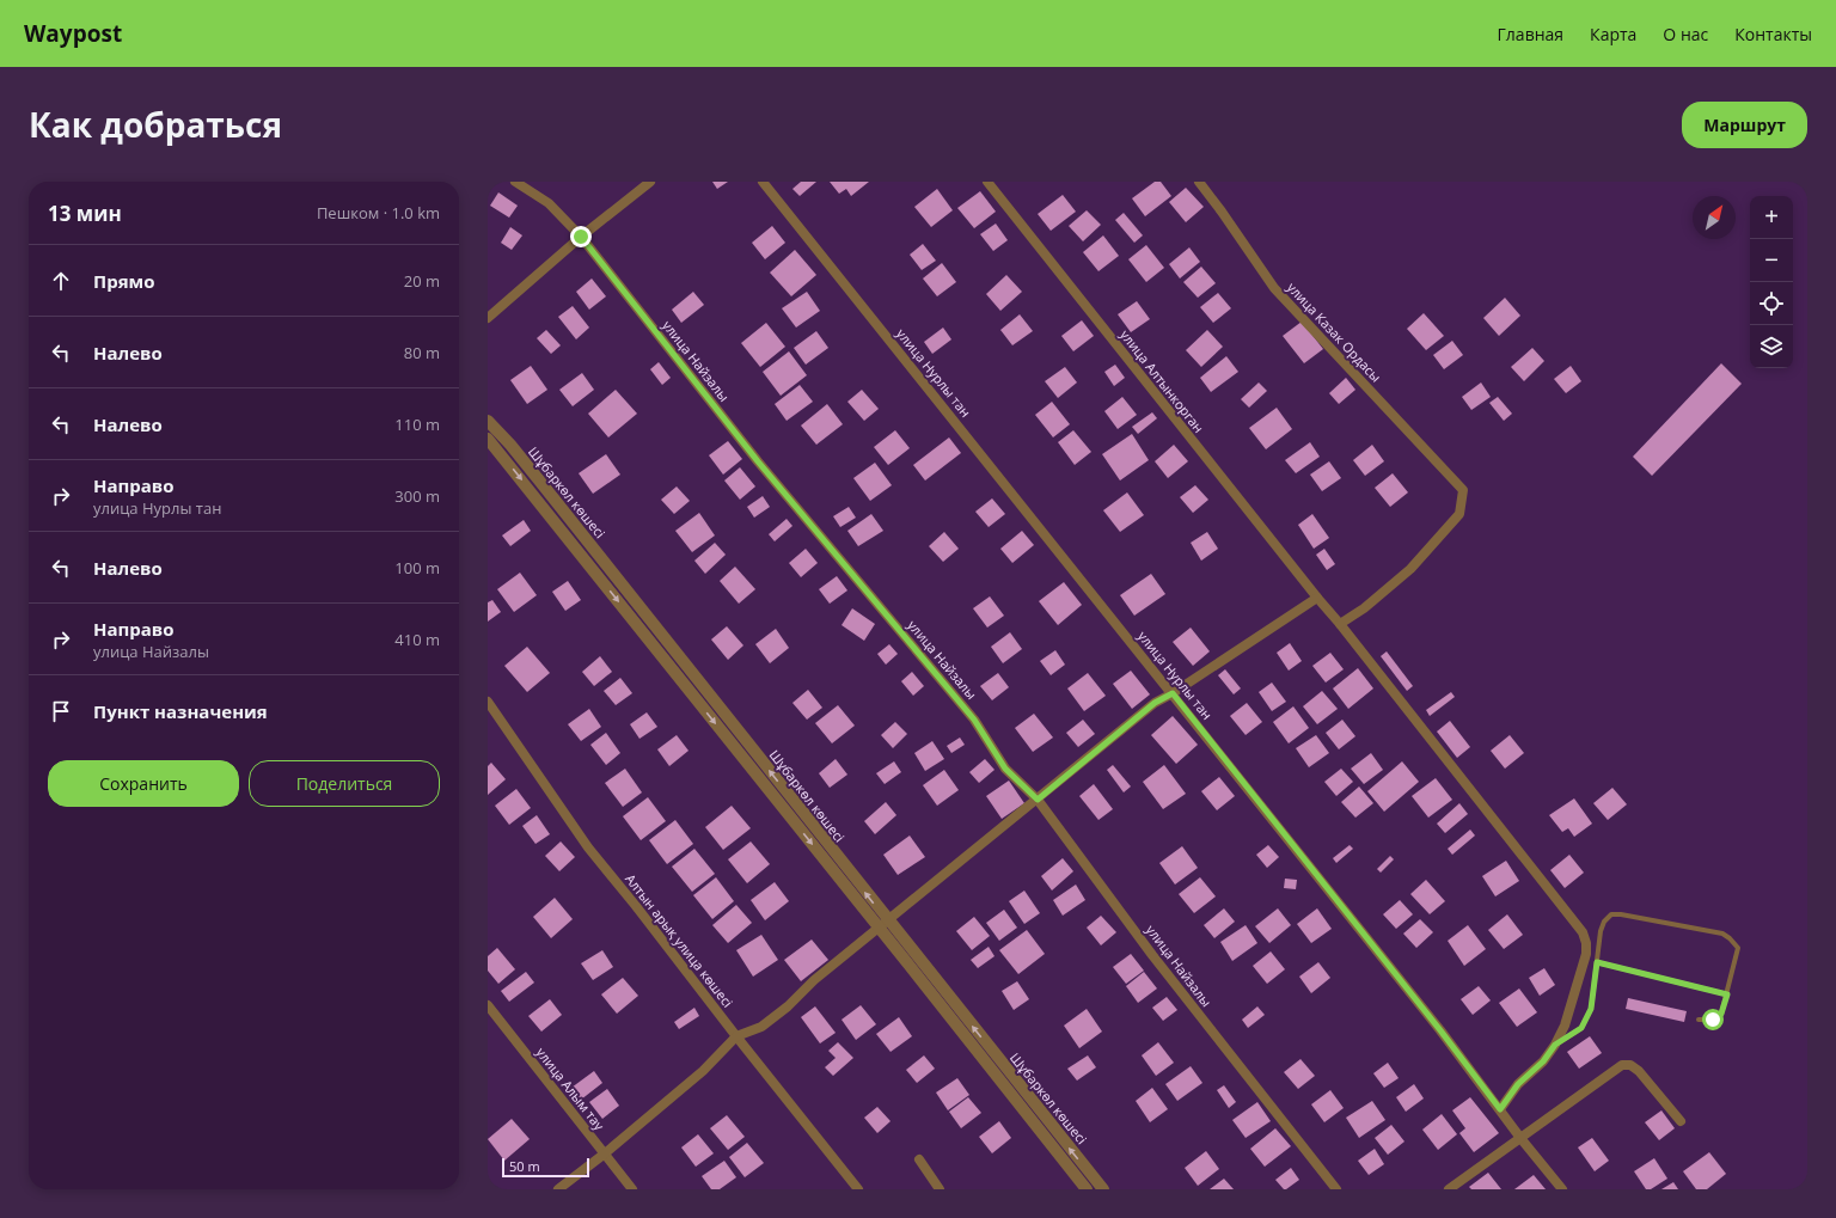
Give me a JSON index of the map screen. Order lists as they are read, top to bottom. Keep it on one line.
{"streets":{"street":["улица Казак Ордасы","улица Найзалы","улица Нурлы тан","улица Алтынкорган","Шұбаркөл көшесі","Алтын арық улица көшесі","улица Алым тау"]},"crossings":[["улица Казак Ордасы","улица Алтынкорган"],["улица Нурлы тан","улица Алтынкорган"]],"scale_bar":"50 m","north":"top right","page":{"header":"Waypost","nav":["Главная","Карта","О нас","Контакты"],"title":"Как добраться","buttons":["Маршрут",["Сохранить","Поделиться"]],"heading":["13 мин","Пешком · 1.0 km"],"map_buttons":["+","−"],"list":[["Прямо","20 m"],["Налево","80 m"],["Налево","110 m"],["Направо","улица Нурлы тан","300 m"],["Налево","100 m"],["Направо","улица Найзалы","410 m"],"Пункт назначения"],"scale":"50 m"}}
